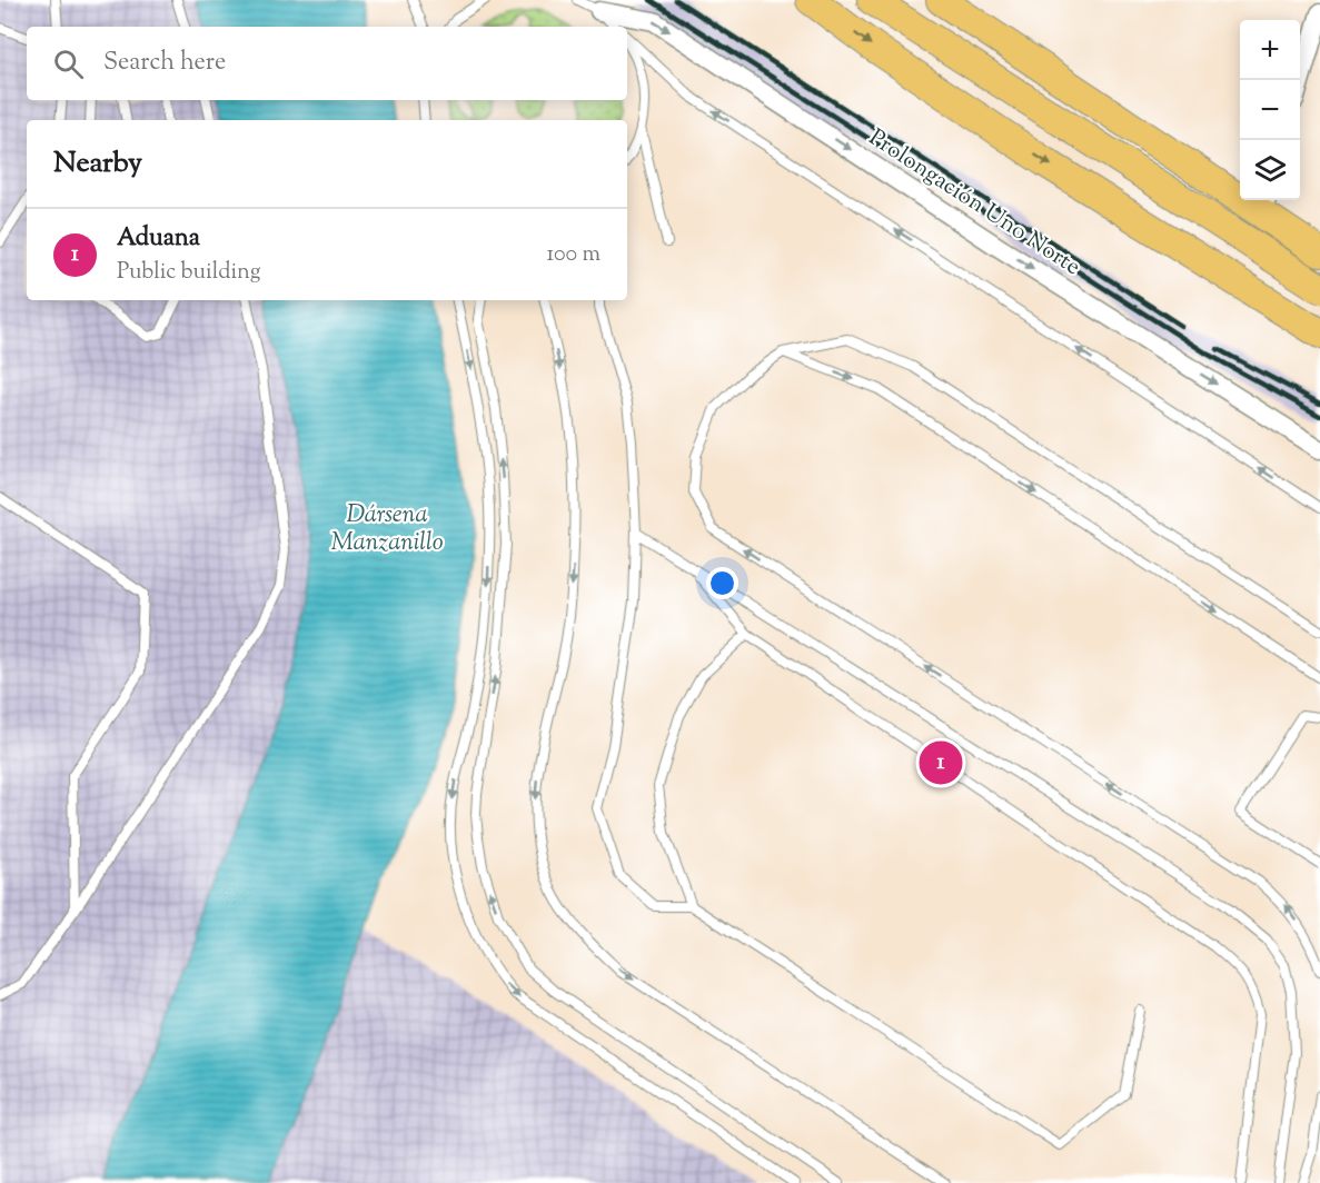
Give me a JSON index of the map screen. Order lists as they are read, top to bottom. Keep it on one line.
{"streets":{"street":["Prolongación Uno Norte"]},"one_way":["Prolongación Uno Norte"],"water":["Dársena Manzanillo"],"page":{"map_buttons":["+","−"],"search":"Search here","heading":"Nearby","list":[{"mark":"1","name":"Aduana","note":"Public building","value":"100 m"}],"pins":"1"}}
